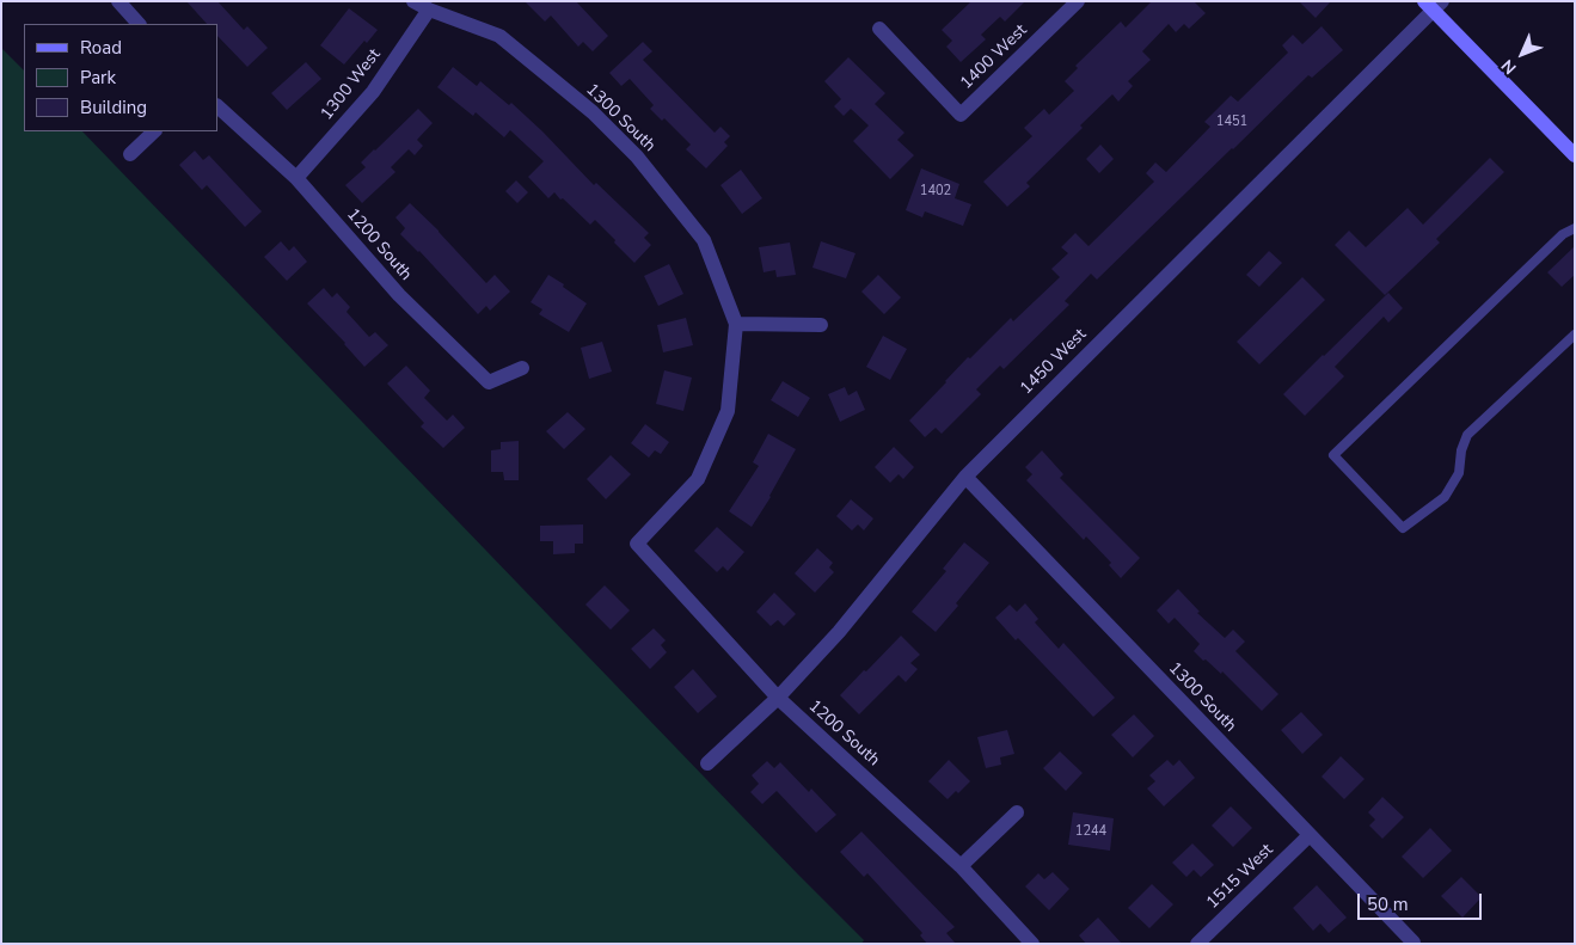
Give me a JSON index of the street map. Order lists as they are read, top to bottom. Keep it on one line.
{"streets":{"street":["1400 West","1300 West","1300 South","1200 South","1450 West","1515 West"]},"crossings":[["1300 West","1300 South"],["1300 West","1200 South"],["1300 South","1200 South"],["1300 South","1450 West"],["1300 South","1515 West"],["1200 South","1450 West"]],"house_numbers":["1451","1402","1244"],"legend":["Road","Park","Building"],"scale_bar":"50 m","north":"bottom left"}
